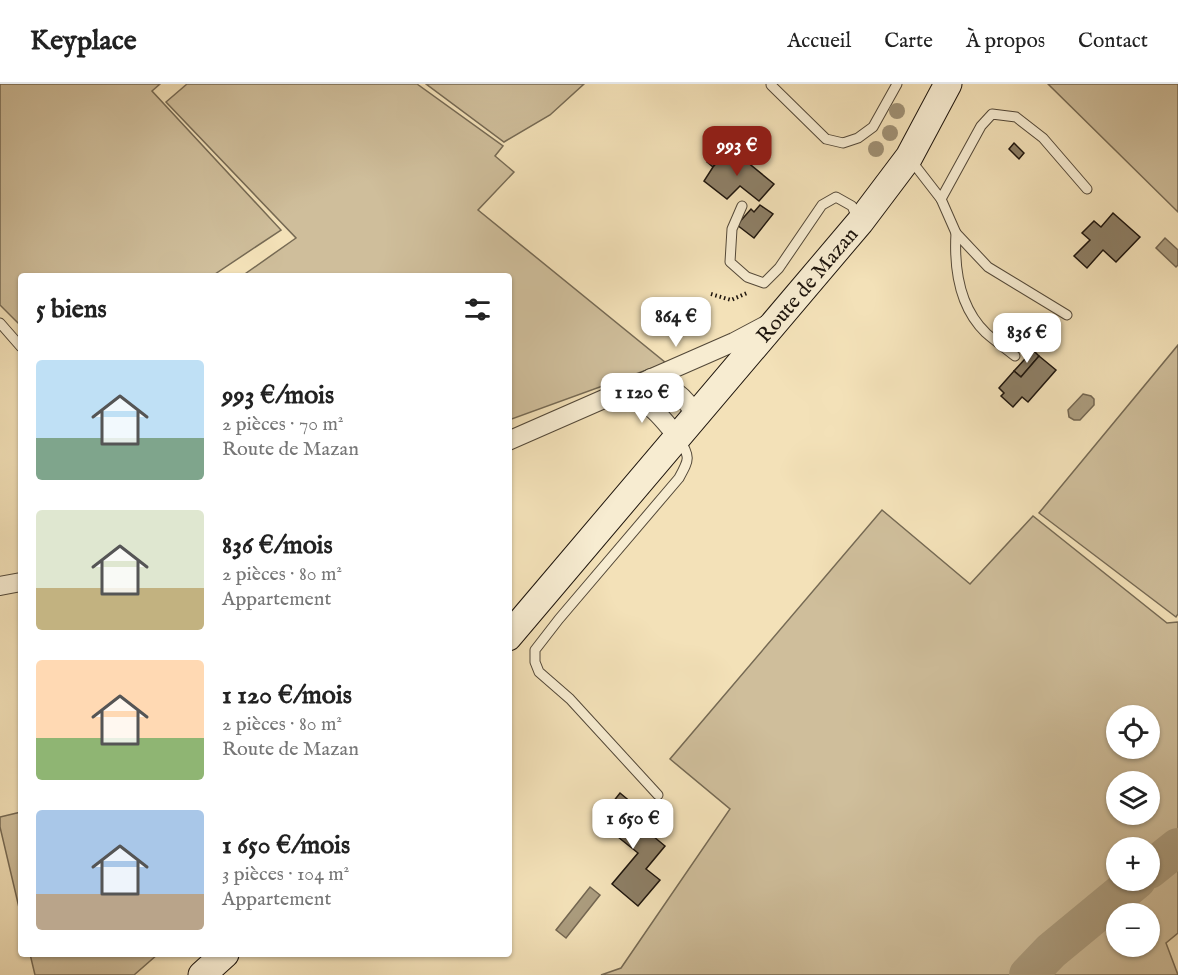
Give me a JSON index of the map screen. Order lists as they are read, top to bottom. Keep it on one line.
{"streets":{"main road":["Route de Mazan"]},"page":{"header":"Keyplace","nav":["Accueil","Carte","À propos","Contact"],"price":["993 €","864 €","836 €","1 120 €","1 650 €"],"heading":"5 biens","list":[{"name":"993 €/mois","note":"2 pièces · 70 m² · Route de Mazan"},{"name":"836 €/mois","note":"2 pièces · 80 m² · Appartement"},{"name":"1 120 €/mois","note":"2 pièces · 80 m² · Route de Mazan"},{"name":"1 650 €/mois","note":"3 pièces · 104 m² · Appartement"}],"map_buttons":["+","−"]}}
